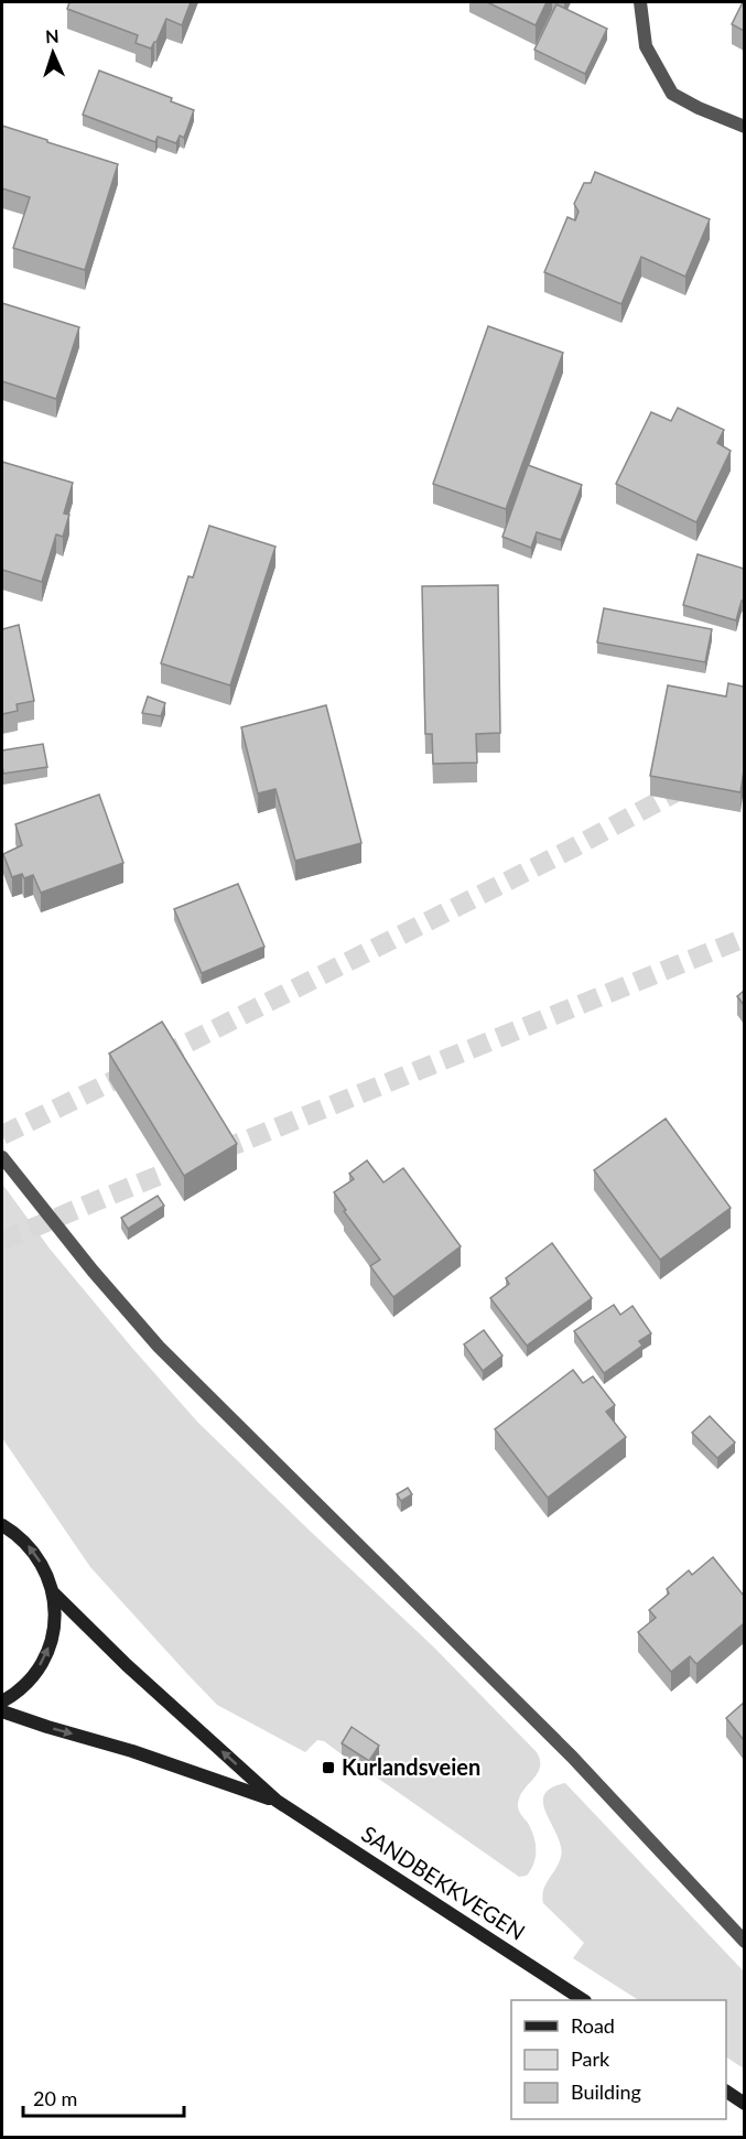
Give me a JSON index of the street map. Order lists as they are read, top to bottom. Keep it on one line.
{"streets":{"main road":["SANDBEKKVEGEN"]},"places":{"transit":["Kurlandsveien"]},"legend":["Road","Park","Building"],"scale_bar":"20 m","north":"top"}
